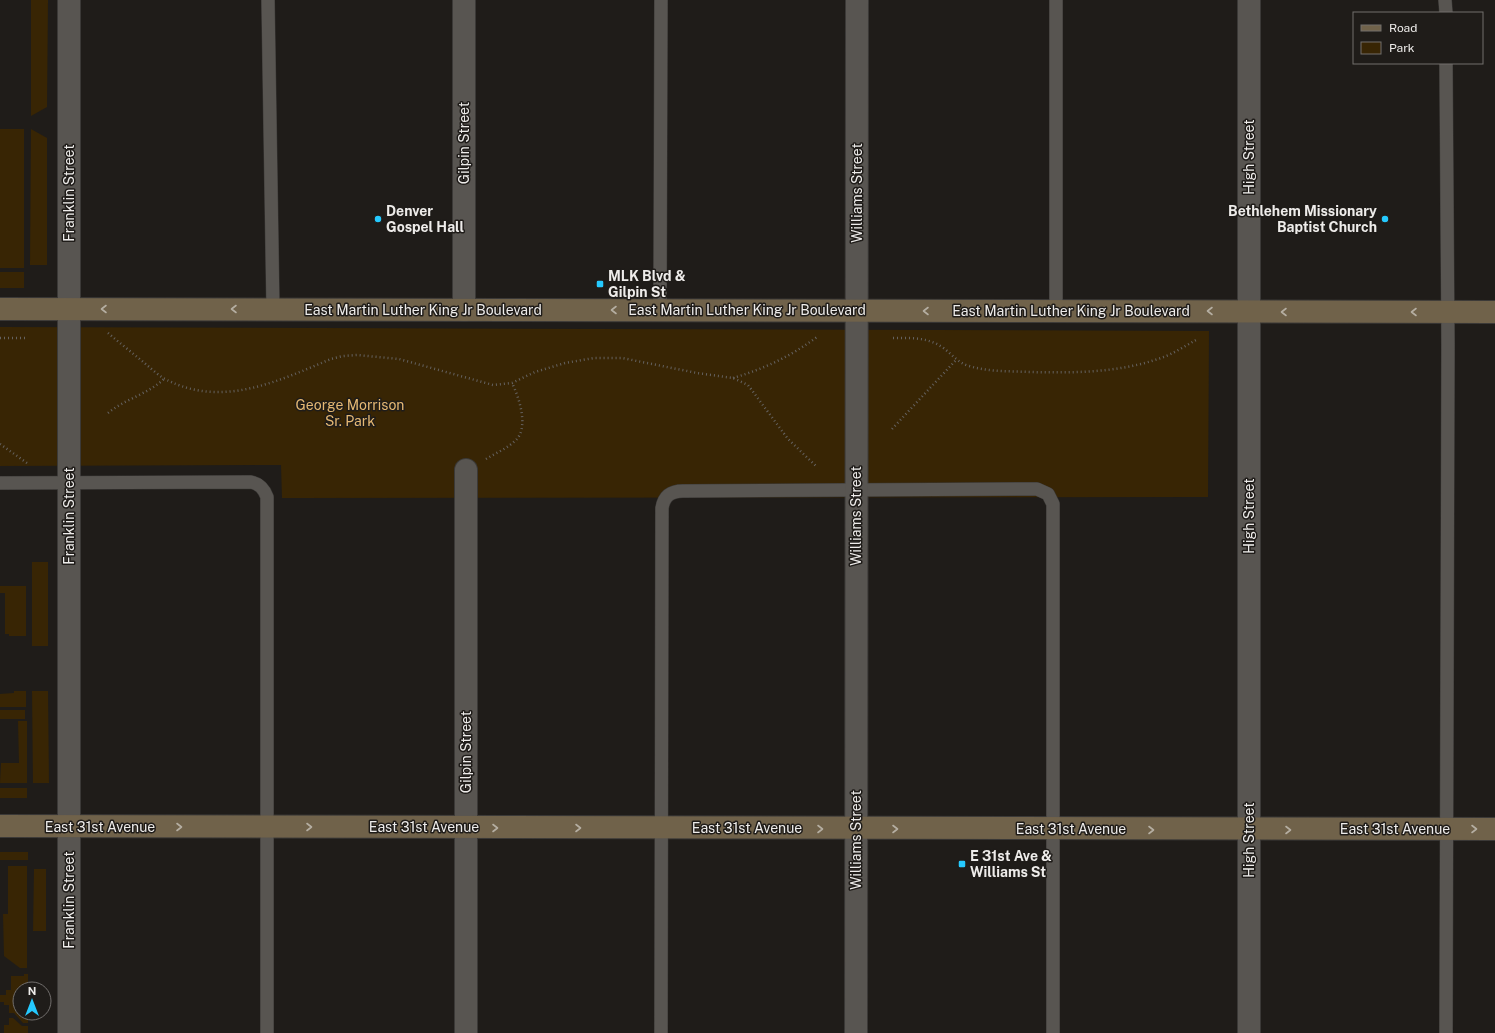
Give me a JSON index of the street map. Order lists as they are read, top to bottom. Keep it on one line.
{"streets":{"main road":["East Martin Luther King Jr Boulevard","East 31st Avenue"],"street":["Gilpin Street","High Street","Franklin Street","Williams Street"]},"crossings":[["Gilpin Street","East Martin Luther King Jr Boulevard"],["Gilpin Street","East 31st Avenue"],["High Street","East Martin Luther King Jr Boulevard"],["High Street","East 31st Avenue"],["Franklin Street","East Martin Luther King Jr Boulevard"],["Franklin Street","East 31st Avenue"],["Williams Street","East Martin Luther King Jr Boulevard"],["Williams Street","East 31st Avenue"]],"one_way":["East Martin Luther King Jr Boulevard","East 31st Avenue"],"parks":["George Morrison Sr. Park"],"places":{"other":["Denver Gospel Hall","Bethlehem Missionary Baptist Church"],"transit":["MLK Blvd & Gilpin St","E 31st Ave & Williams St"]},"legend":["Road","Park"],"north":"top"}
